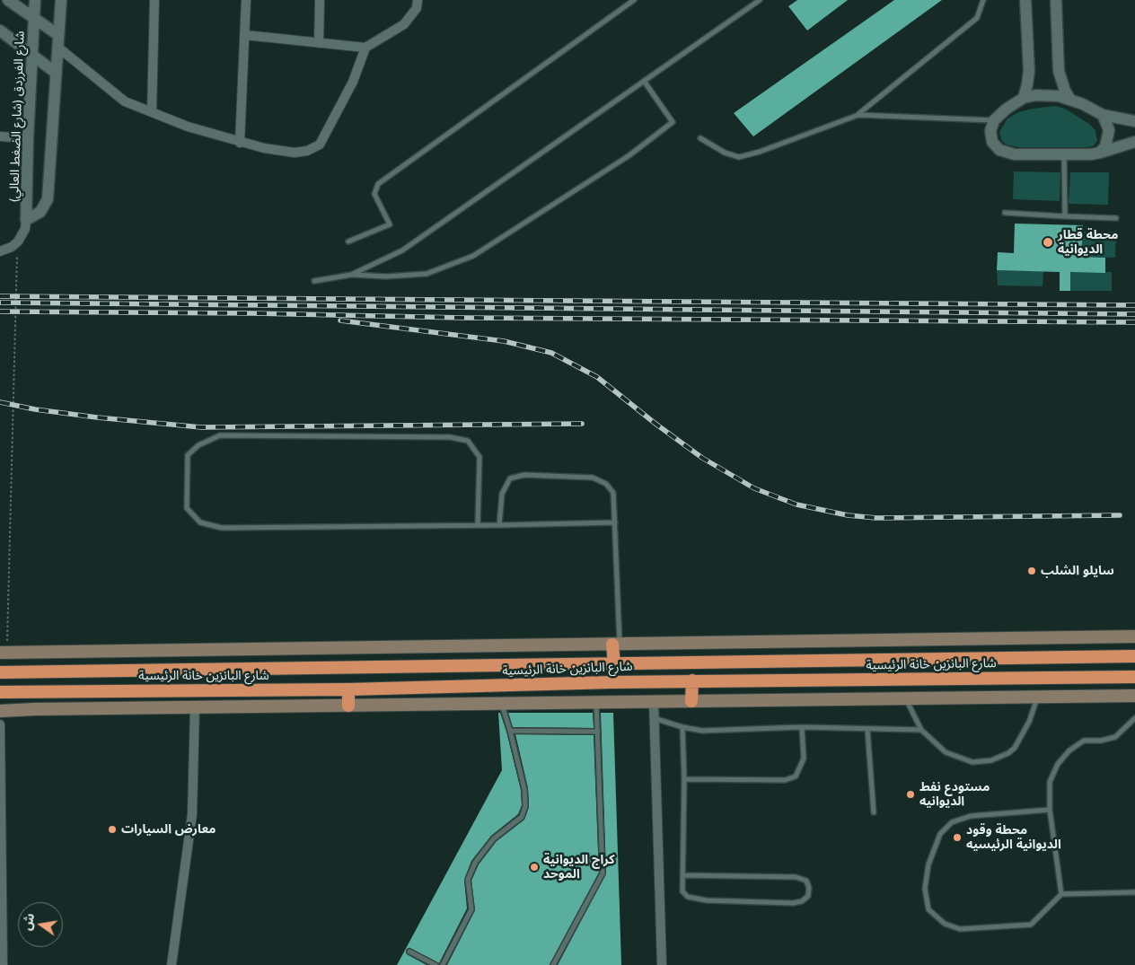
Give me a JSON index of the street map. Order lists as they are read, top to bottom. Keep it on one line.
{"streets":{"highway":["شارع البانزين خانة الرئيسية"],"street":["شارع الفرزدق (شارع الضغط العالي)"]},"places":["محطة قطار الديوانية","سايلو الشلب","مستودع نفط الديوانيه","معارض السيارات","محطة وقود الديوانية الرئيسيه","كراج الديوانية الموحد"],"north":"left"}
